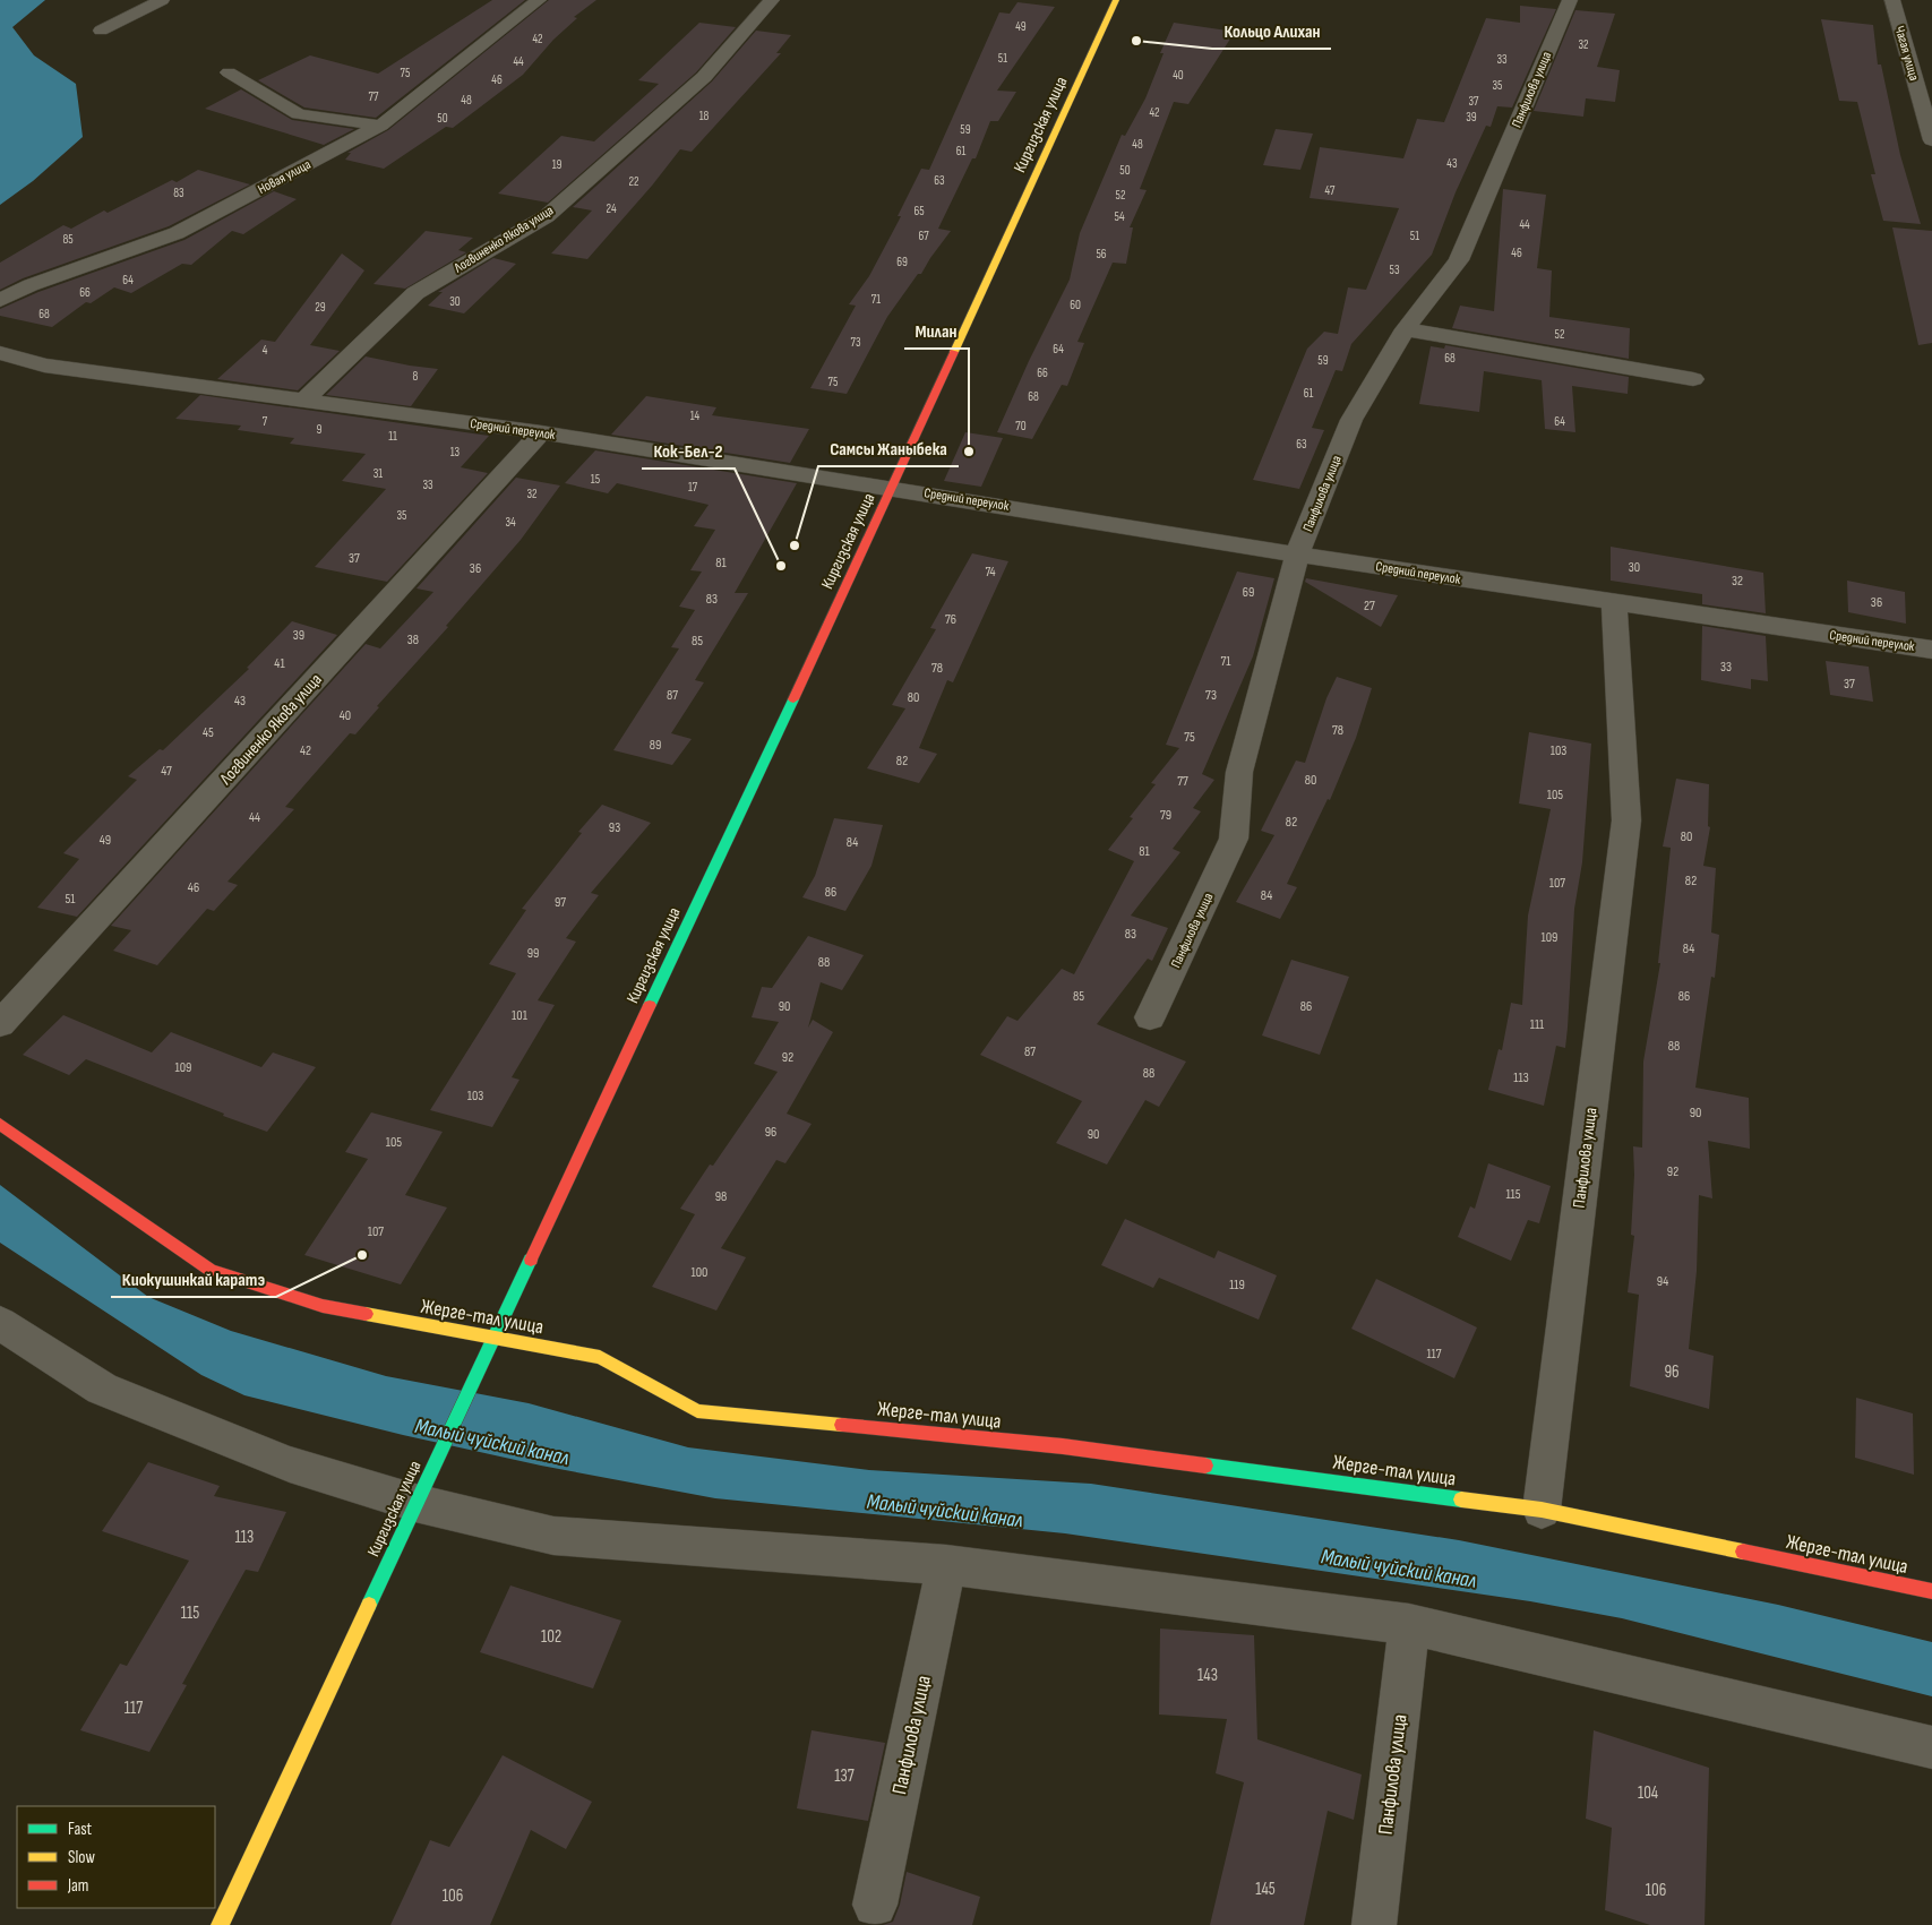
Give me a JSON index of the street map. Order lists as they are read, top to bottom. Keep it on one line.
{"streets":{"main road":["Киргизская улица","Жерге-тал улица"],"street":["Чагая улица","Панфилова улица","Новая улица","Логвиненко Якова улица","Средний переулок"]},"crossings":[["Панфилова улица","Средний переулок"],["Панфилова улица","Жерге-тал улица"],["Киргизская улица","Средний переулок"],["Киргизская улица","Жерге-тал улица"],["Логвиненко Якова улица","Средний переулок"]],"water":["Малый чуйский канал"],"places":["Кольцо Алихан","Милан","Самсы Жаныбека","Кок-Бел-2","Киокушинкай каратэ"],"house_numbers":["49","42","32","51","33","44","75","40","46","35","77","48","37","42","18","39","50","59","48","61","43","19","50","63","22","47","83","52","24","65","54","44","67","51","85","46","56","69","53","64","66","71","30","60","29","68","52","73","64","4","68","59","66","8","75","61","68","14","7","64","70","9","11","63","13","31","15","33","17","32","35","34","37","81","30","36","74","32","69","83","36","27","76","39","38","85","71","41","33","78","37","87","73","80","43","40","78","45","75","89","42","103","82","47","80","77","105","79","44","82","93","80","49","84","81","82","107","46","86","84","51","97","83","109","84","99","88","85","86","90","86","101","111","88","87","92","109","88","113","103","90","96","90","105","92","115","98","107","100","94","119","117","96","113","115","102","143","117","137","104","145","106","106"],"legend":["Fast","Slow","Jam"]}
